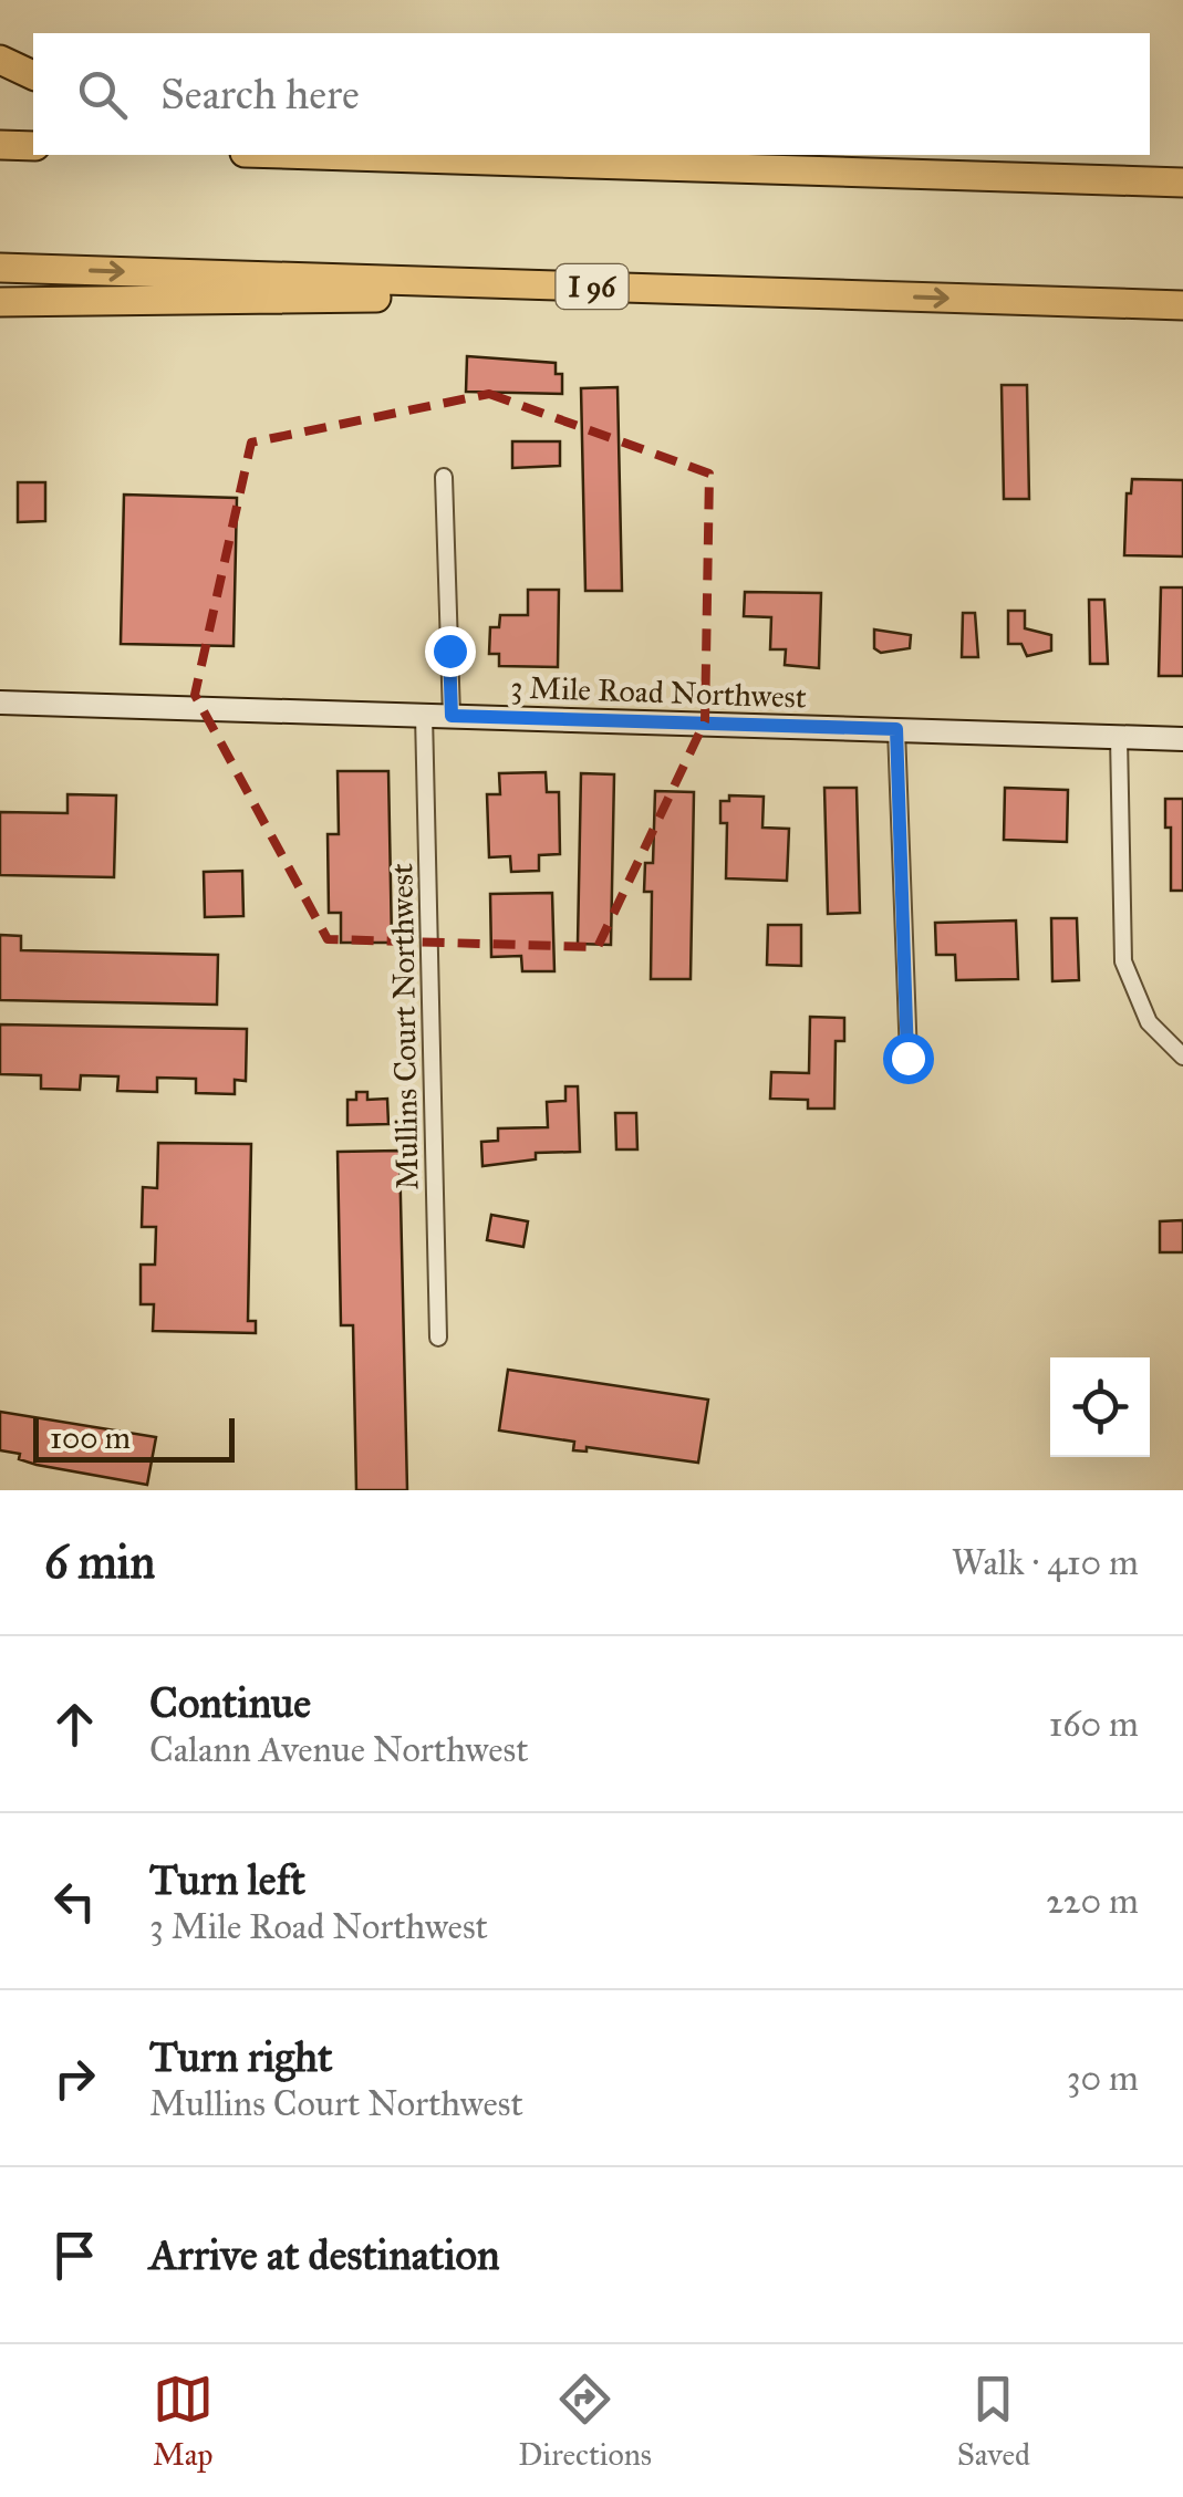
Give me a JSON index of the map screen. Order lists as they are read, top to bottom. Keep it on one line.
{"streets":{"highway":["I 96"],"main road":["3 Mile Road Northwest"],"street":["Mullins Court Northwest"]},"crossings":[["3 Mile Road Northwest","Mullins Court Northwest"]],"scale_bar":"100 m","page":{"search":"Search here","scale":"100 m","heading":["6 min","Walk · 410 m"],"list":[["Continue","Calann Avenue Northwest","160 m"],["Turn left","3 Mile Road Northwest","220 m"],["Turn right","Mullins Court Northwest","30 m"],"Arrive at destination"],"nav":["Map","Directions","Saved"]}}
